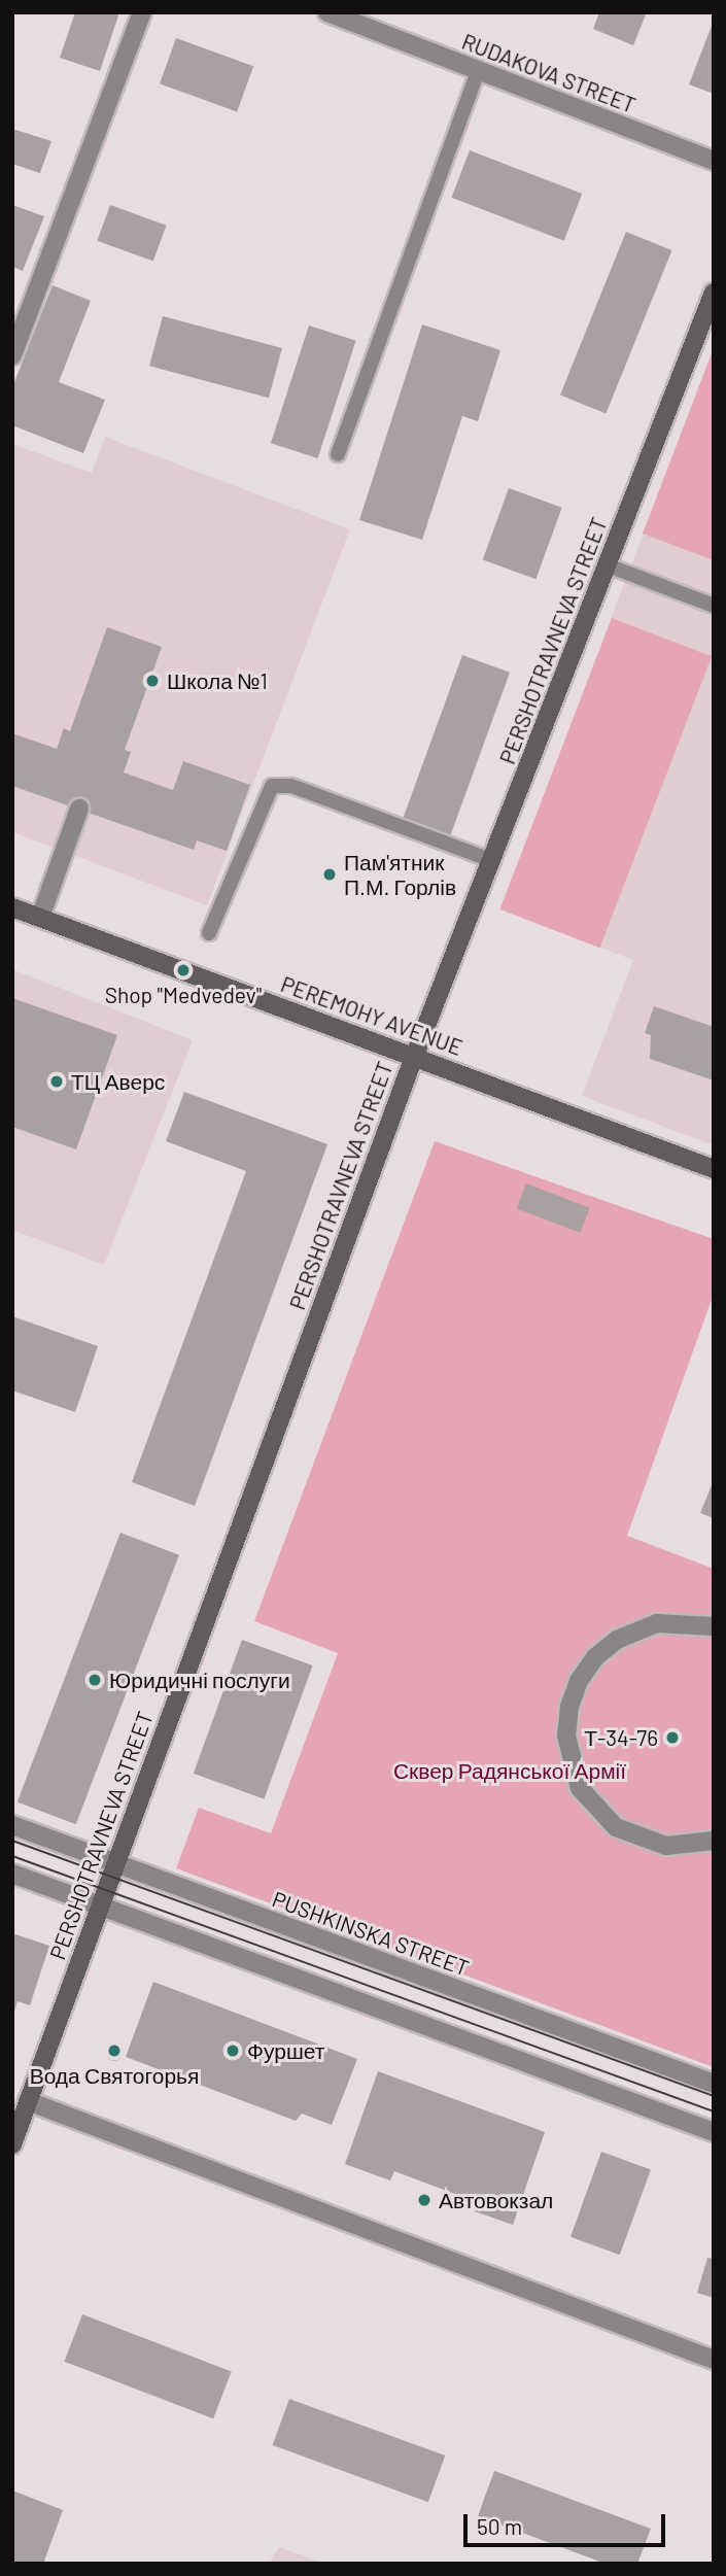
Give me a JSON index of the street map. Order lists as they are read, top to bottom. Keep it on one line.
{"streets":{"main road":["PERSHOTRAVNEVA STREET","PEREMOHY AVENUE"],"street":["RUDAKOVA STREET","PUSHKINSKA STREET"]},"crossings":[["PERSHOTRAVNEVA STREET","PEREMOHY AVENUE"],["PERSHOTRAVNEVA STREET","PUSHKINSKA STREET"]],"parks":["Сквер Радянської Армії"],"places":["Школа №1","Пам'ятник П.М. Горлів","Shop \"Medvedev\"","ТЦ Аверс","Юридичні послуги","Т-34-76","Вода Святогорья","Фуршет","Автовокзал"],"scale_bar":"50 m"}
